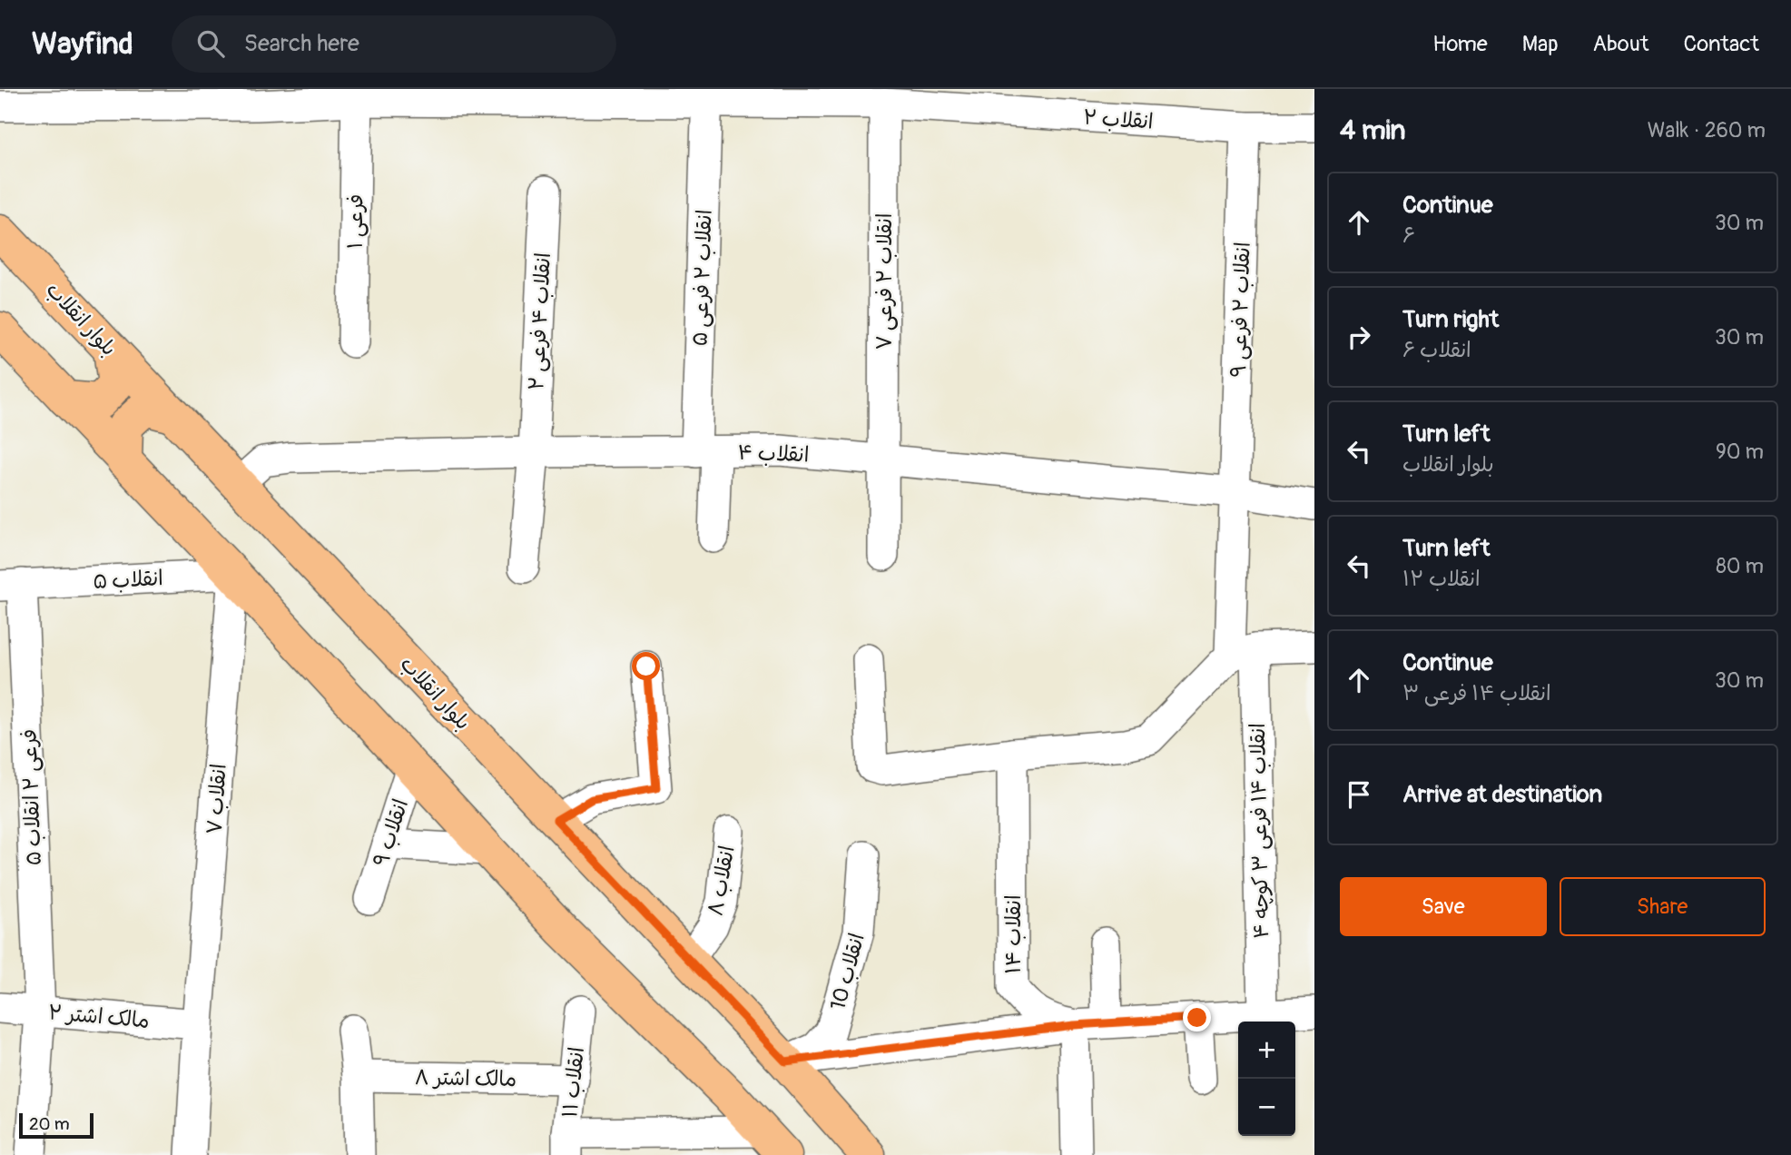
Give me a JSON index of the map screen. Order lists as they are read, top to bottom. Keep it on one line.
{"streets":{"main road":["بلوار انقلاب"],"street":["انقلاب ۲","فرعی ۱","انقلاب ۲ فرعی ۵","انقلاب ۲ فرعی ۷","انقلاب ۲ فرعی ۹","انقلاب ۴ فرعی ۲","انقلاب ۴","انقلاب ۵","فرعی ۲ انقلاب ۵","انقلاب ۷","انقلاب ۱۴ فرعی ۳ کوچه ۴","انقلاب ۹","انقلاب ۸","انقلاب ۱۴","انقلاب 10","مالک اشتر ۲","مالک اشتر ۸","انقلاب ۱۱"]},"crossings":[["انقلاب ۲","فرعی ۱"],["انقلاب ۲","انقلاب ۲ فرعی ۵"],["انقلاب ۲","انقلاب ۲ فرعی ۷"],["انقلاب ۲","انقلاب ۲ فرعی ۹"],["انقلاب ۲ فرعی ۵","انقلاب ۴"],["انقلاب ۲ فرعی ۷","انقلاب ۴"],["انقلاب ۲ فرعی ۹","انقلاب ۴"],["انقلاب ۲ فرعی ۹","انقلاب ۱۴ فرعی ۳ کوچه ۴"],["بلوار انقلاب","انقلاب ۴"],["بلوار انقلاب","انقلاب ۸"],["بلوار انقلاب","انقلاب 10"],["انقلاب ۴ فرعی ۲","انقلاب ۴"],["انقلاب ۵","فرعی ۲ انقلاب ۵"],["انقلاب ۵","انقلاب ۷"],["فرعی ۲ انقلاب ۵","مالک اشتر ۲"],["انقلاب ۷","مالک اشتر ۲"],["مالک اشتر ۸","انقلاب ۱۱"]],"scale_bar":"20 m","page":{"header":"Wayfind","search":"Search here","nav":["Home","Map","About","Contact"],"heading":["4 min","Walk · 260 m"],"list":[["Continue","۶","30 m"],["Turn right","انقلاب ۶","30 m"],["Turn left","بلوار انقلاب","90 m"],["Turn left","انقلاب ۱۲","80 m"],["Continue","انقلاب ۱۴ فرعی ۳","30 m"],"Arrive at destination"],"buttons":["Save","Share"],"map_buttons":["+","−"],"scale":"20 m"}}
